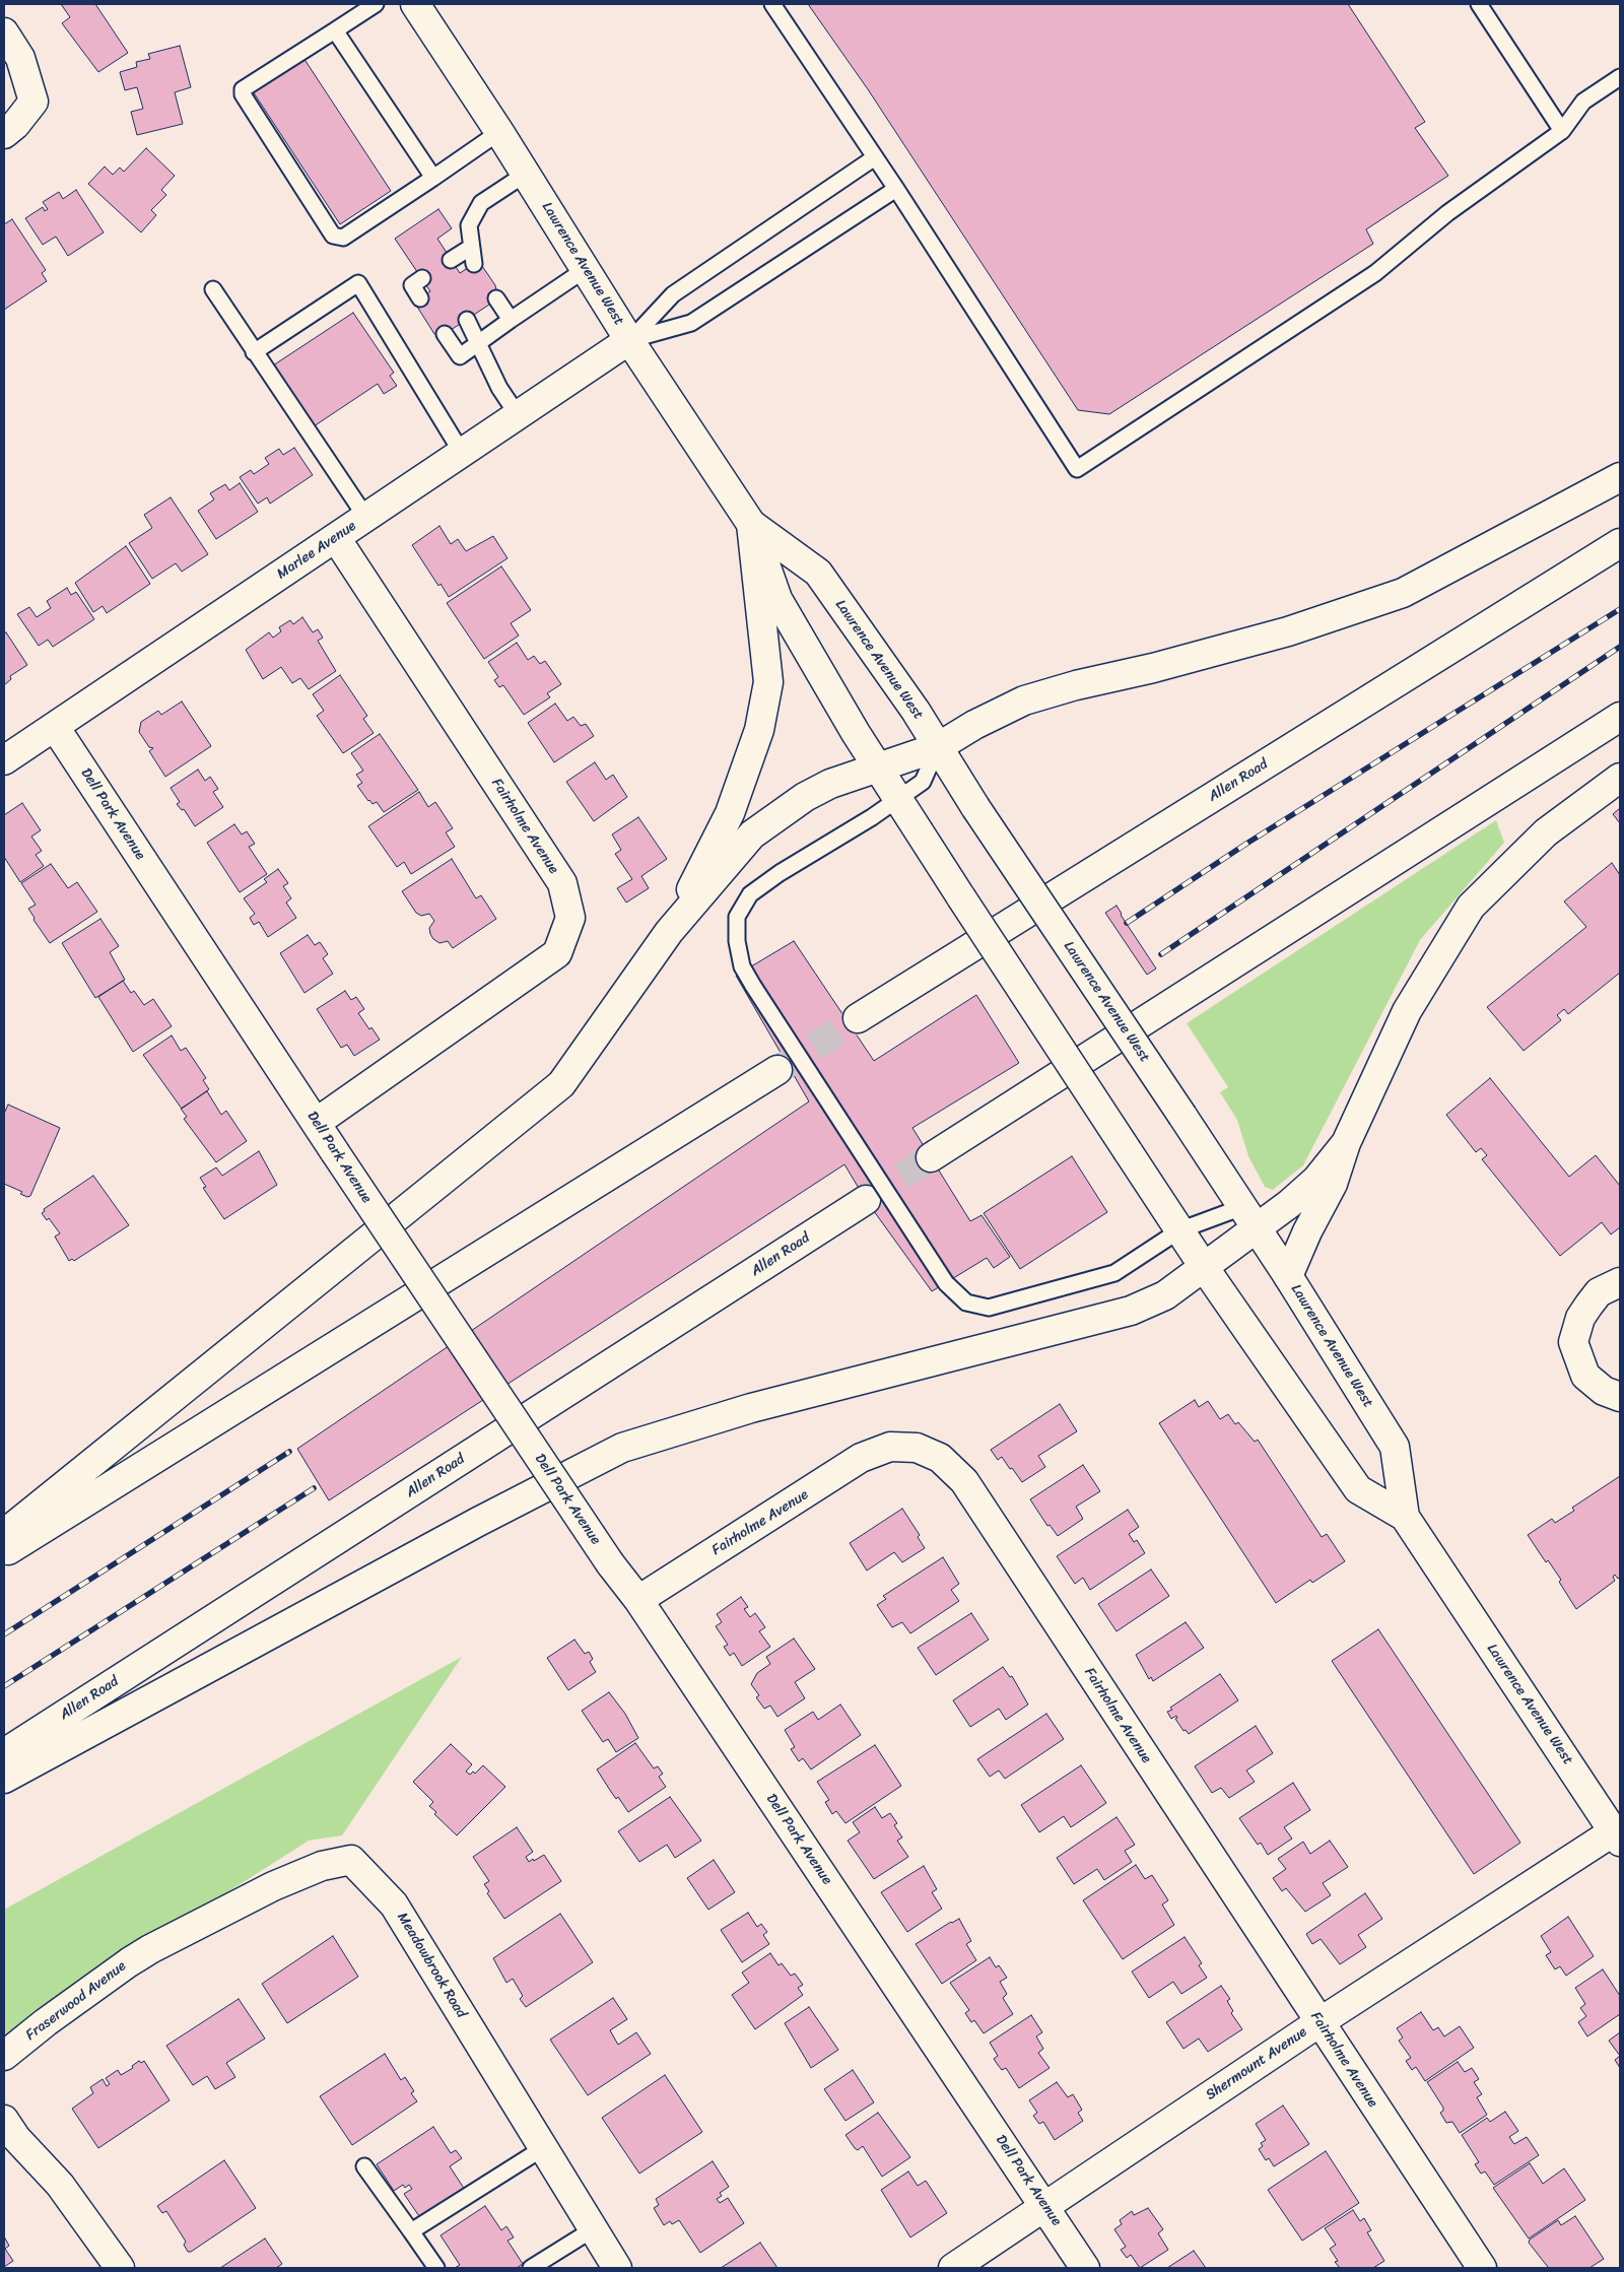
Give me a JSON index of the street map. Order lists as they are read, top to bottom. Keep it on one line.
{"streets":{"main road":["Lawrence Avenue West","Marlee Avenue","Allen Road","Dell Park Avenue","Fairholme Avenue","Meadowbrook Road","Fraserwood Avenue","Shermount Avenue"]},"crossings":[["Lawrence Avenue West","Marlee Avenue"],["Lawrence Avenue West","Shermount Avenue"],["Marlee Avenue","Dell Park Avenue"],["Marlee Avenue","Fairholme Avenue"],["Dell Park Avenue","Fairholme Avenue"],["Dell Park Avenue","Shermount Avenue"],["Fairholme Avenue","Shermount Avenue"],["Meadowbrook Road","Fraserwood Avenue"]]}
